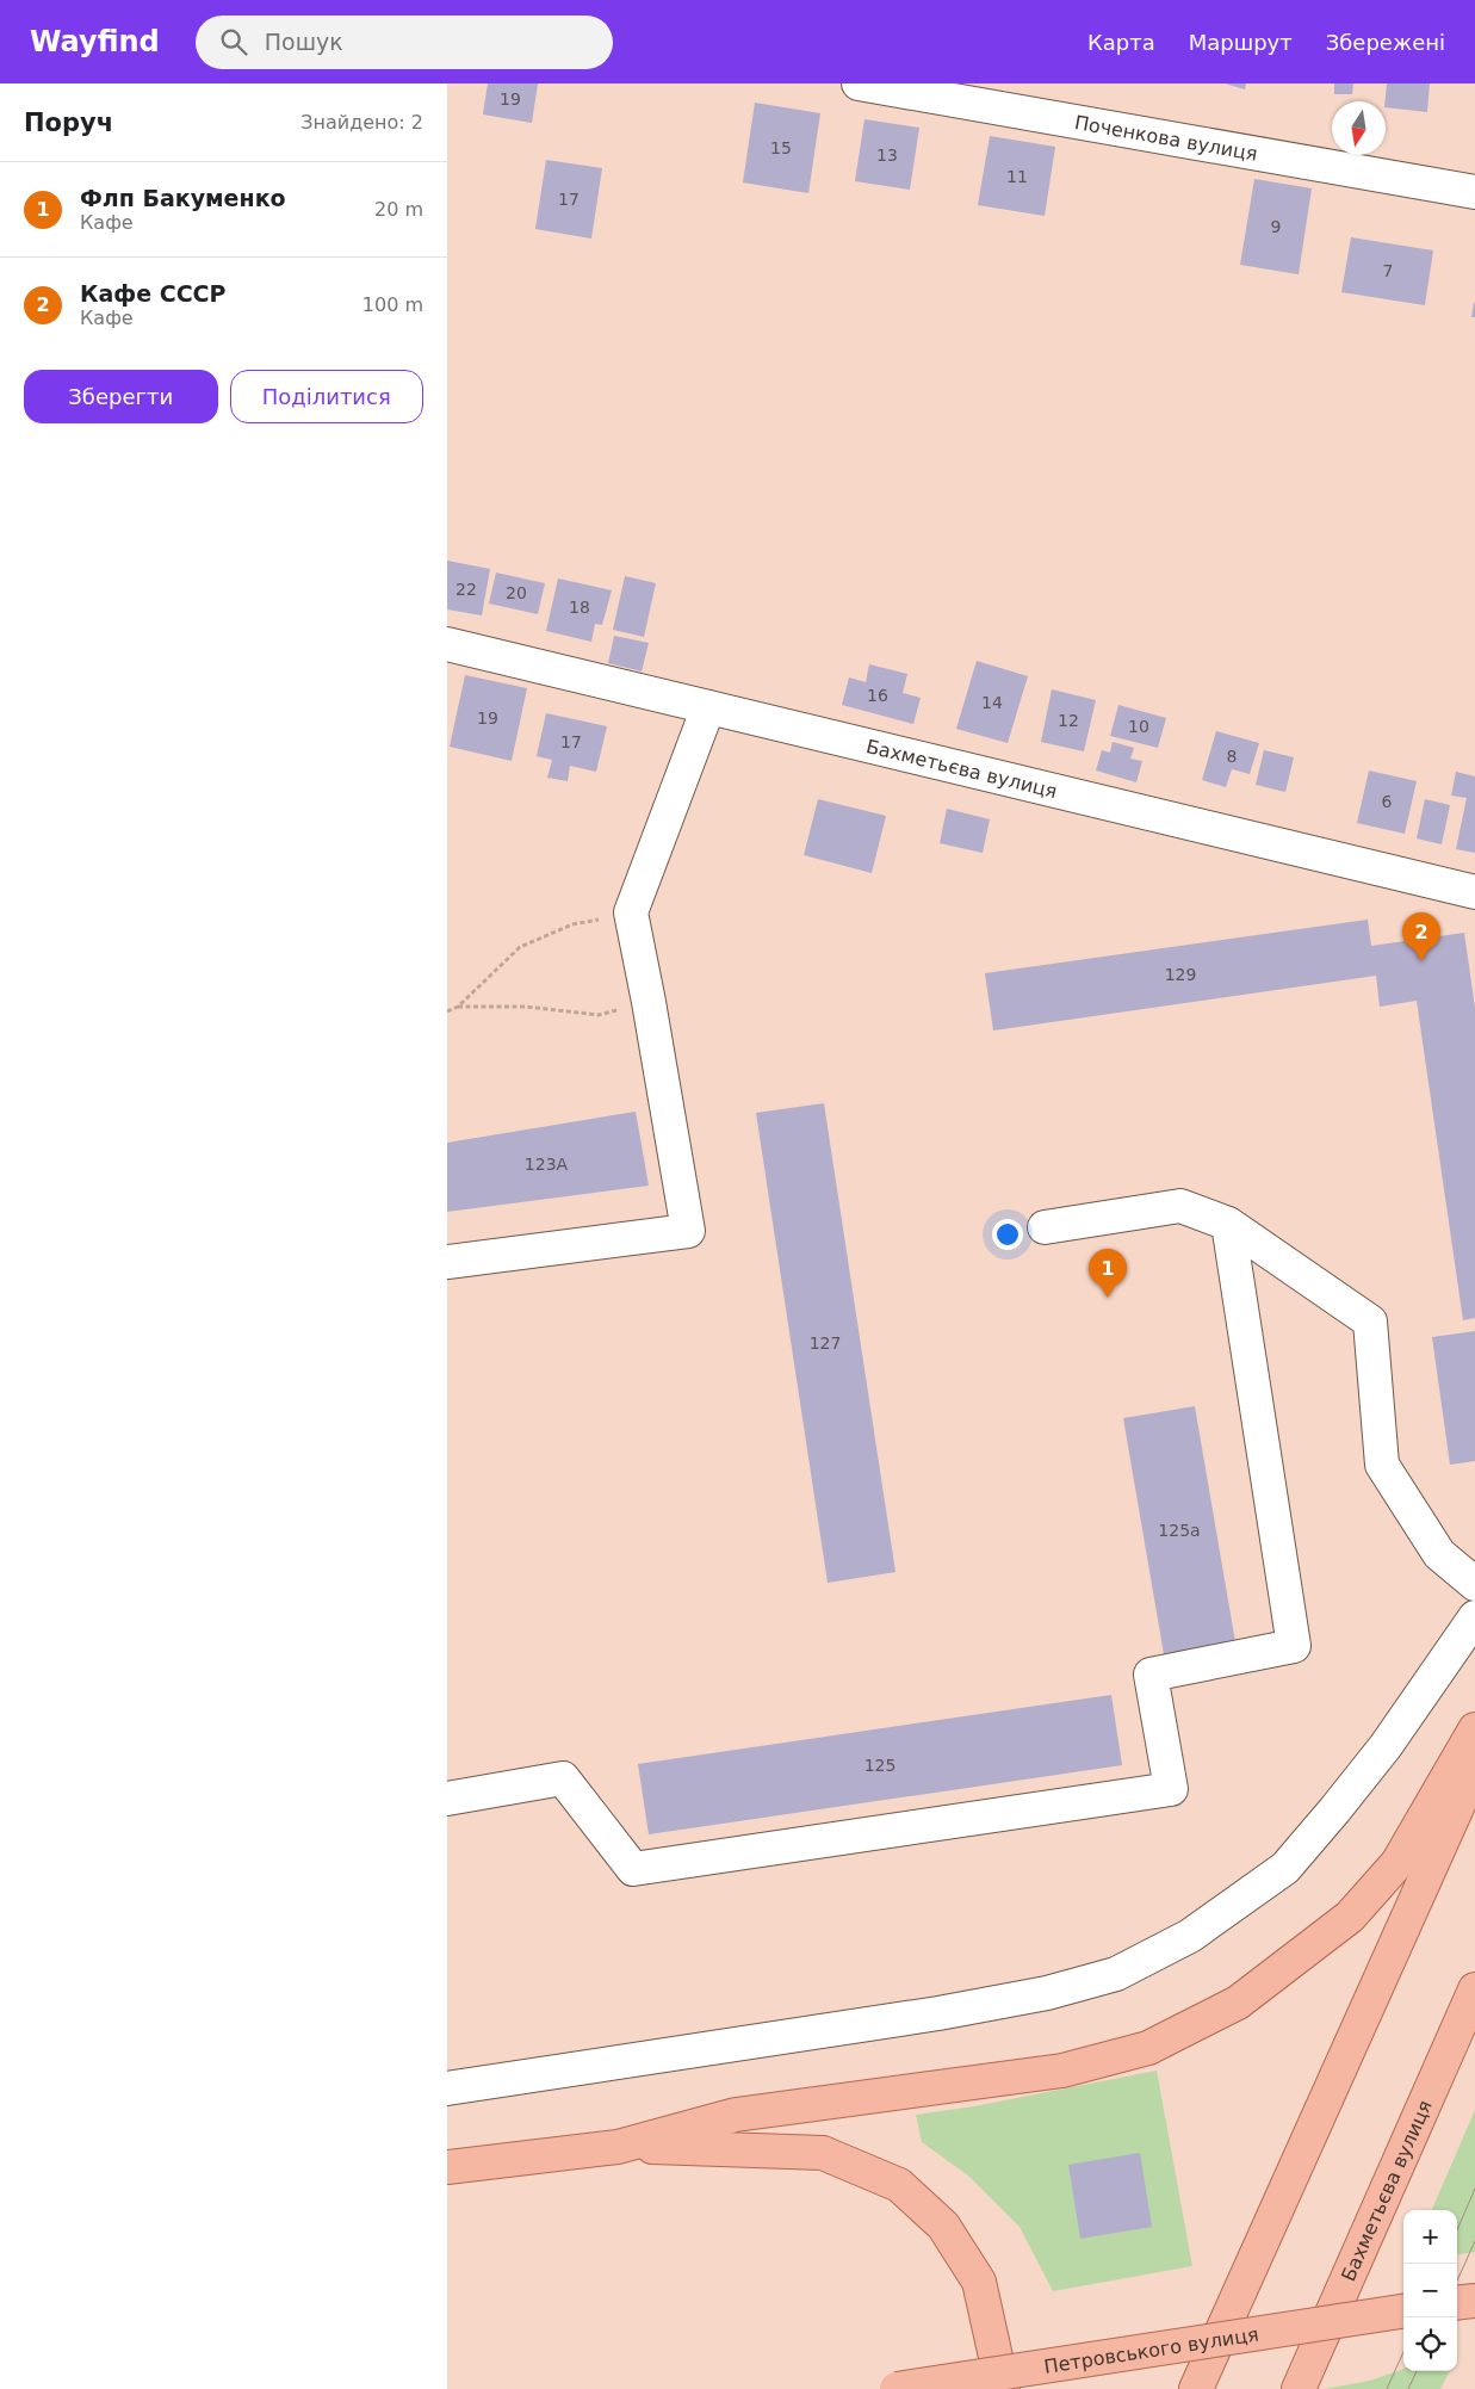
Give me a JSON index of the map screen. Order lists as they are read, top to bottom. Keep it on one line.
{"streets":{"main road":["Бахметьєва вулиця","Петровського вулиця"],"street":["Поченкова вулиця"]},"house_numbers":["19","15","13","11","17","9","7","22","20","18","16","14","19","12","10","17","8","6","129","123А","127","125а","125"],"north":"bottom","page":{"header":"Wayfind","search":"Пошук","nav":["Карта","Маршрут","Збережені"],"heading":["Поруч","Знайдено: 2"],"list":[{"mark":"1","name":"Флп Бакуменко","note":"Кафе","value":"20 m"},{"mark":"2","name":"Кафе СССР","note":"Кафе","value":"100 m"}],"buttons":["Зберегти","Поділитися"],"pins":["2","1"],"map_buttons":["+","−"]}}
